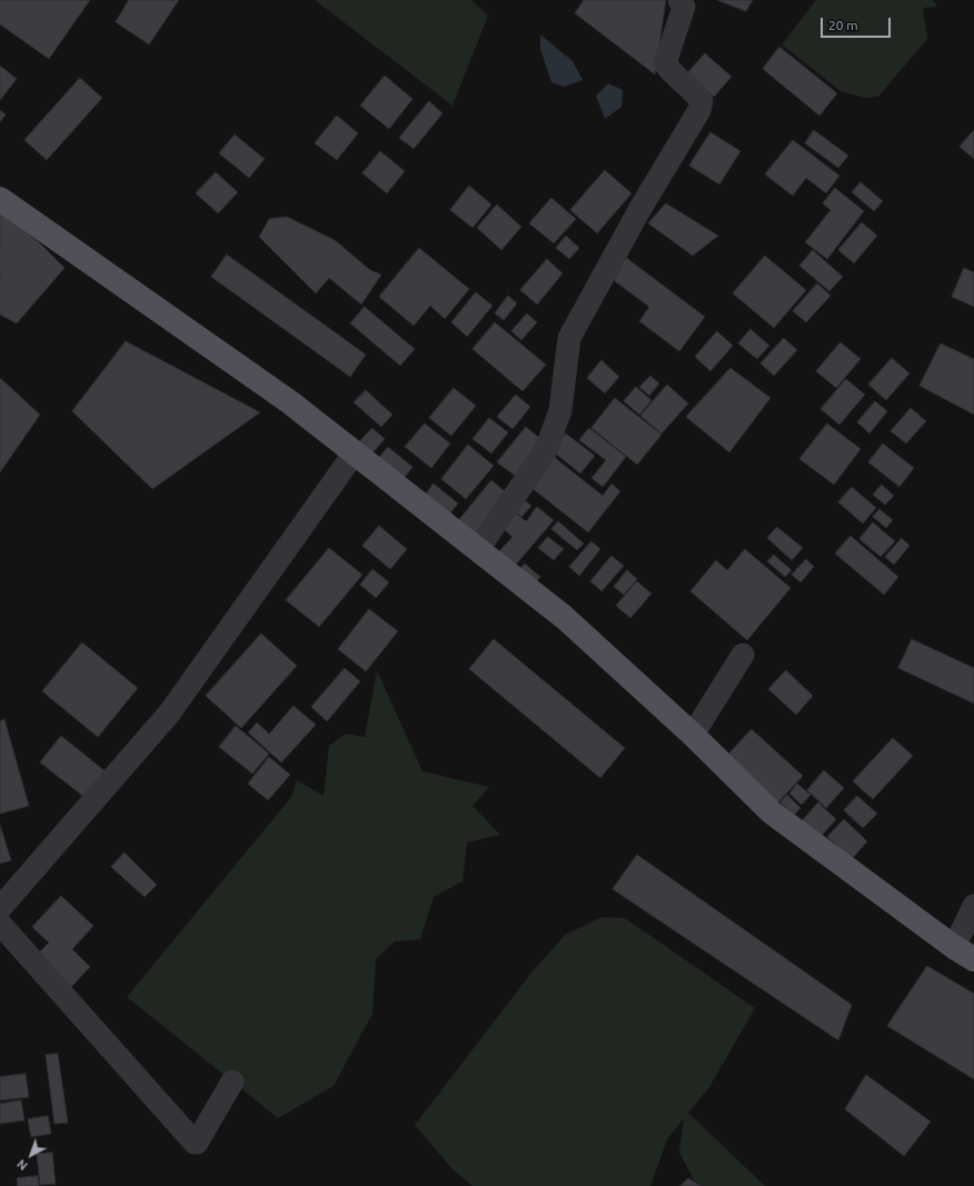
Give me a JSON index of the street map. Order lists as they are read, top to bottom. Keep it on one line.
{"scale_bar":"20 m","north":"bottom left"}
